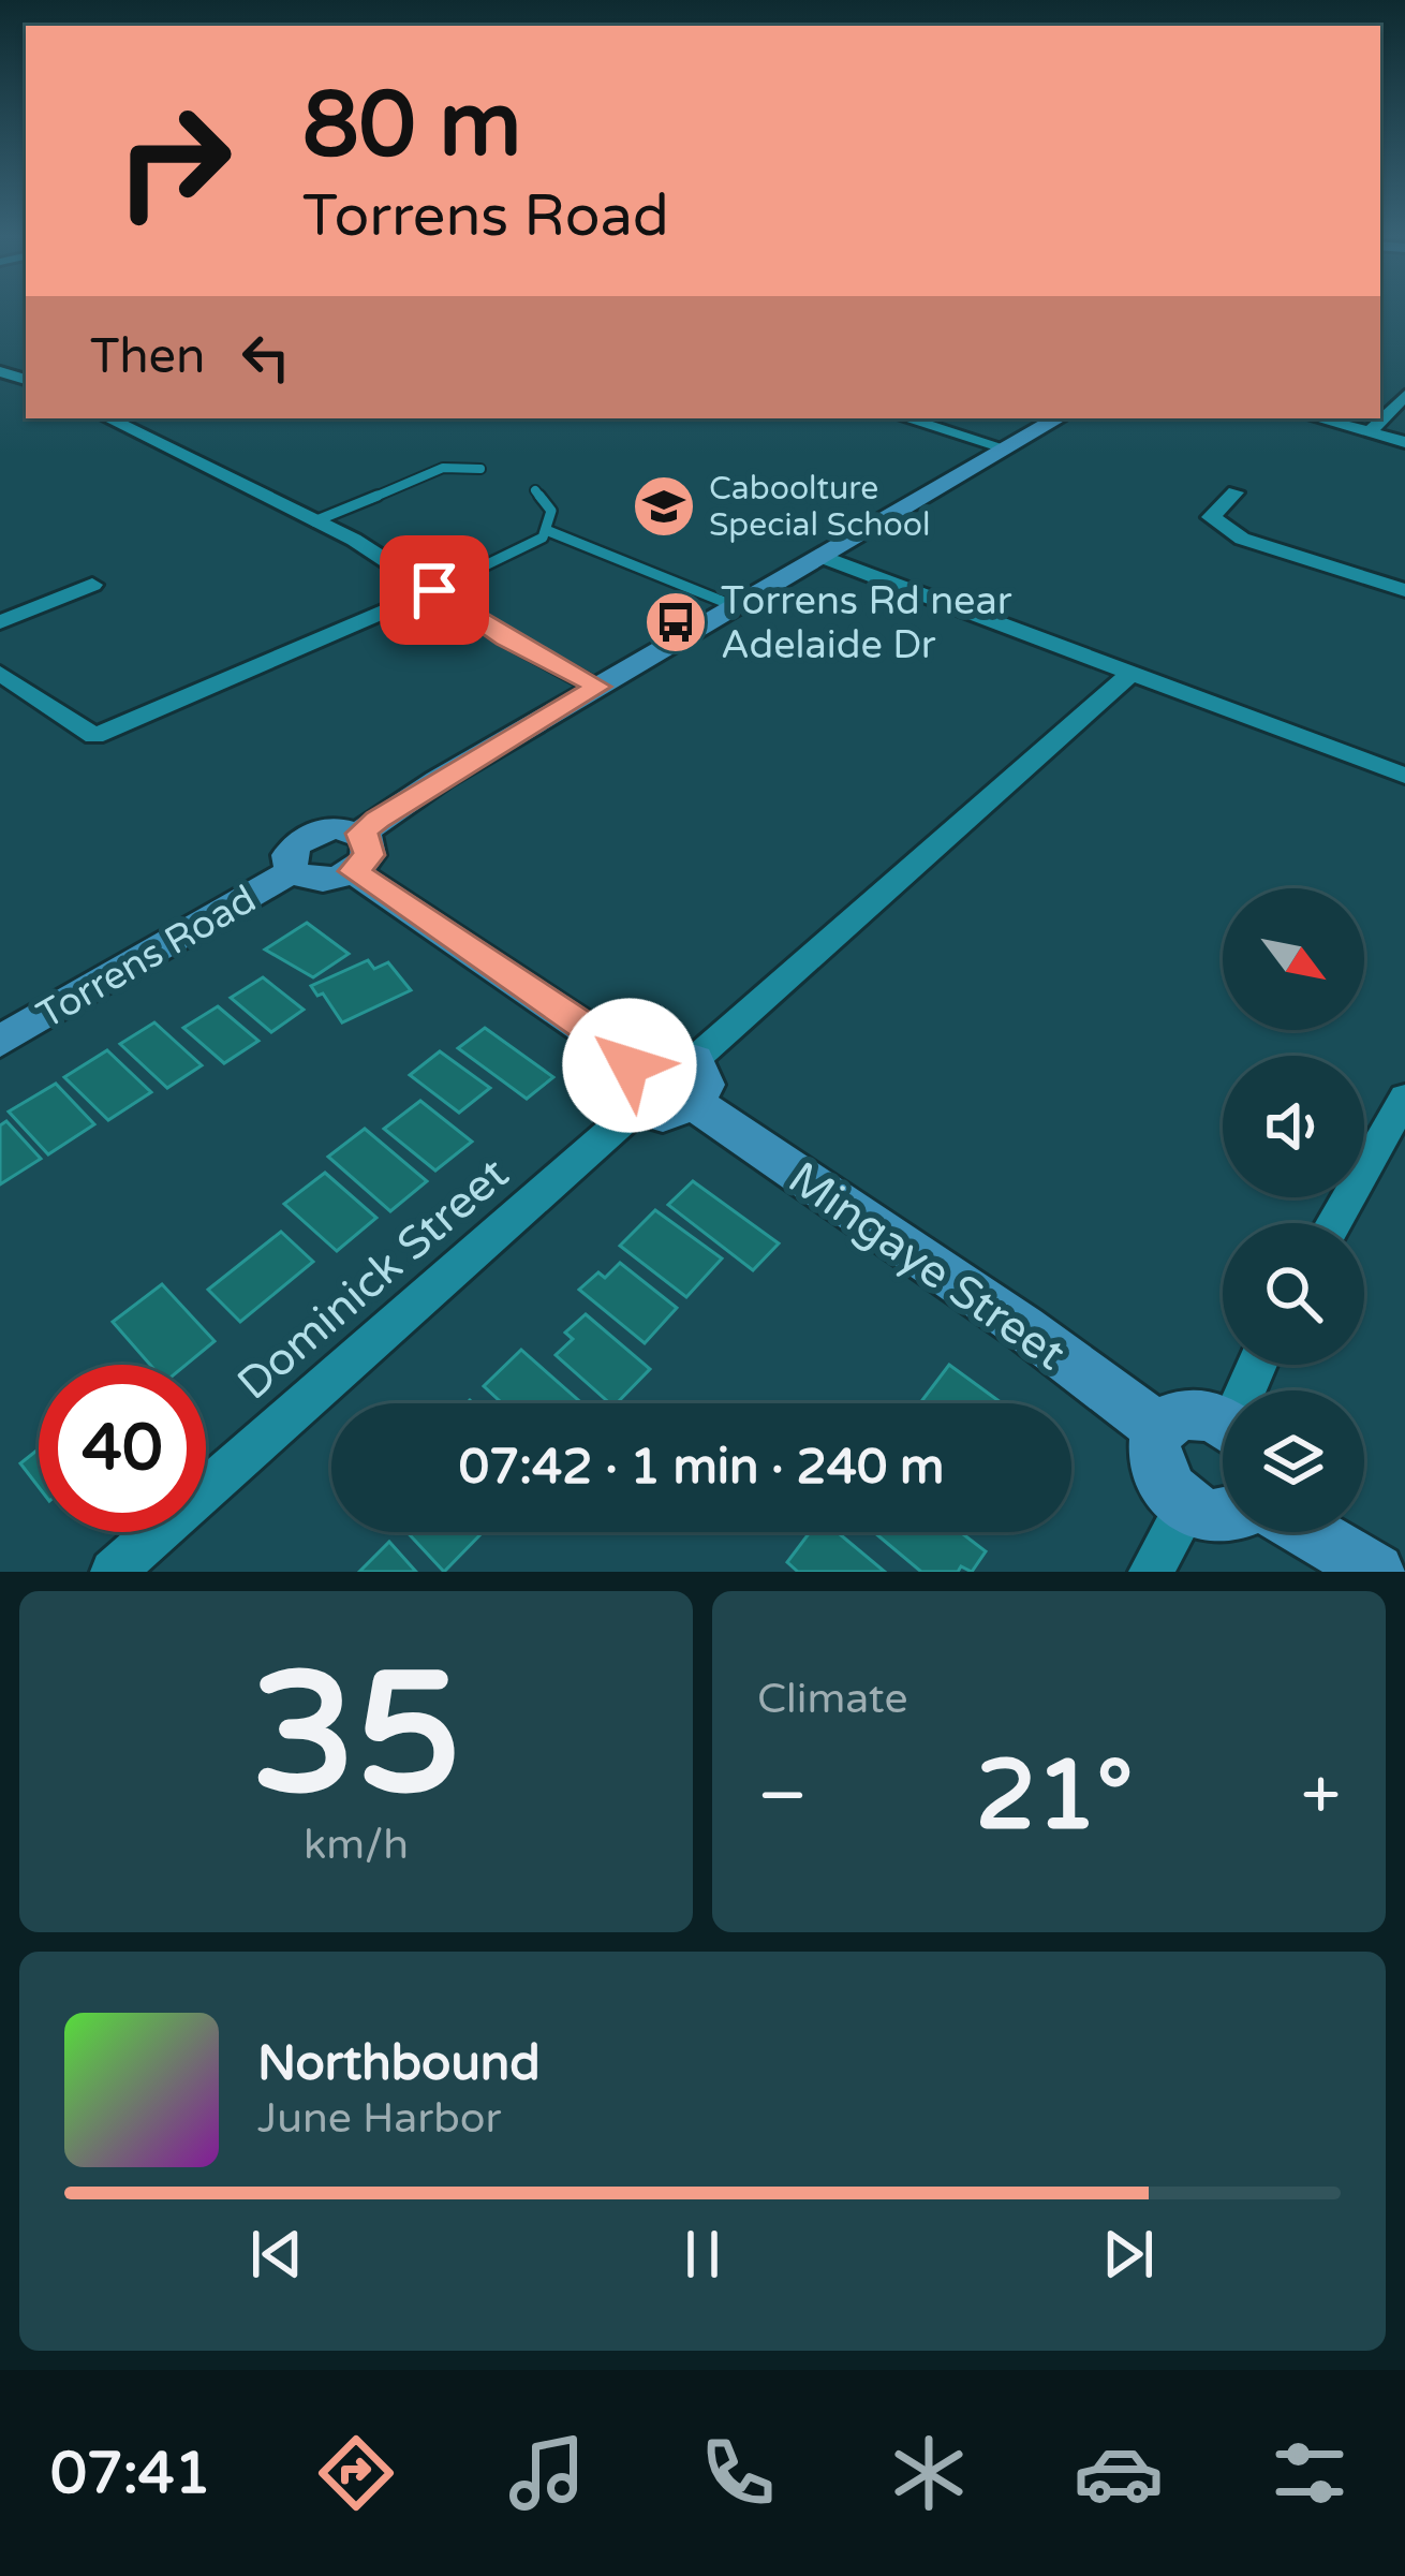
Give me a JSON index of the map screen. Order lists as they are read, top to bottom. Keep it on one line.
{"streets":{"main road":["Torrens Road","Mingaye Street"],"street":["Dominick Street"]},"crossings":[["Mingaye Street","Dominick Street"]],"places":{"school or university":["Caboolture Special School"],"bus stop":["Torrens Rd near Adelaide Dr"]},"north":"bottom right","page":{"turn":["80 m","Torrens Road"],"then":"Then","limit":"40","trip":"07:42 · 1 min · 240 m","tile":[["35","km/h"],"Climate"],"heat":["−","21°","+"],"song":["Northbound","June Harbor"],"tabs":"07:41"}}
